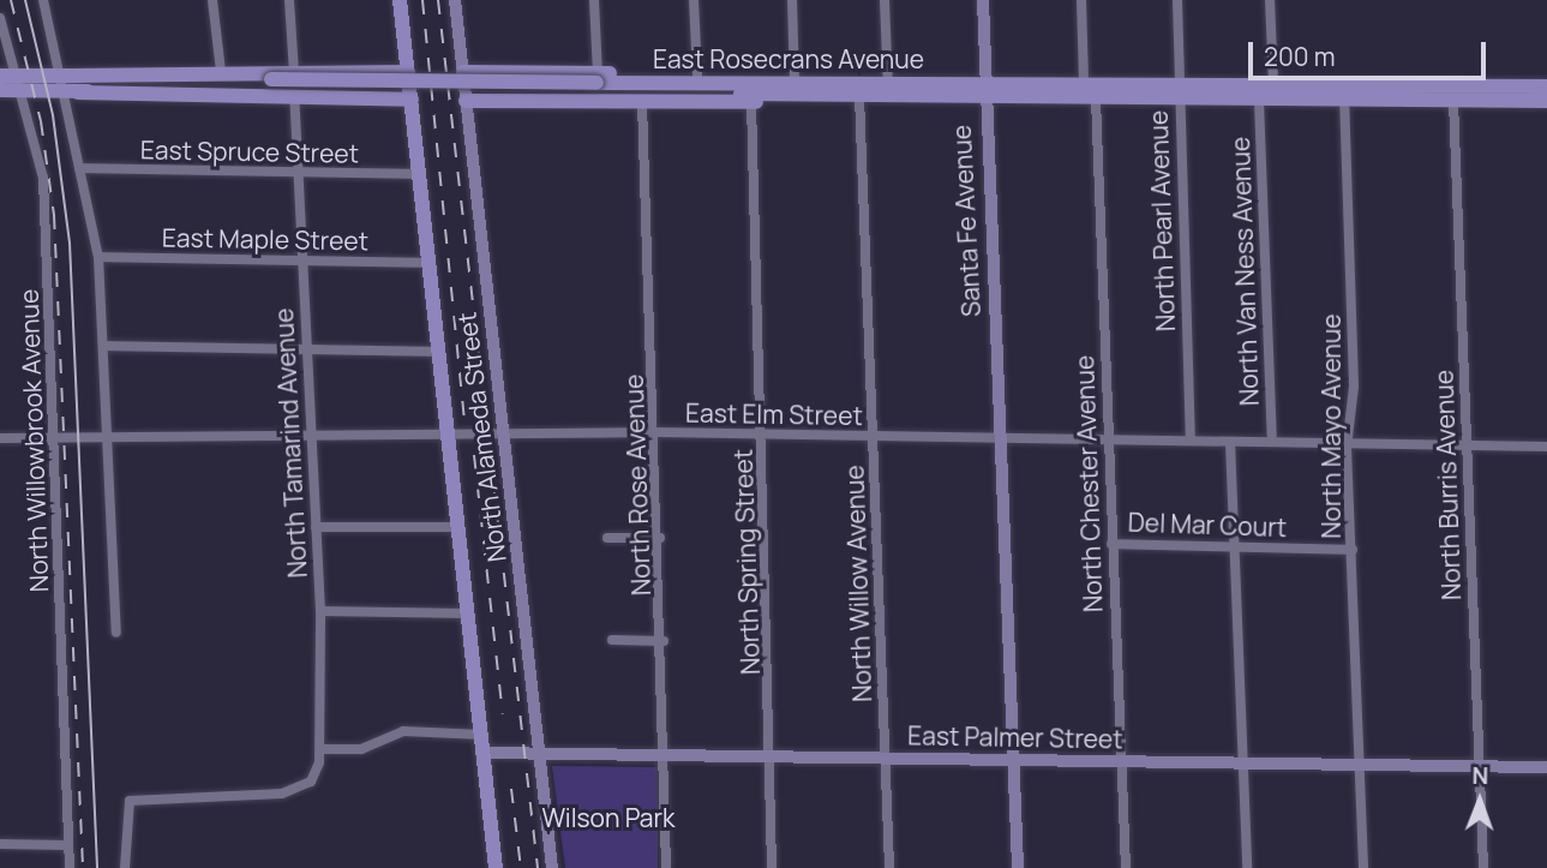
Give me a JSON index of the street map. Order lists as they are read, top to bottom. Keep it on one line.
{"streets":{"main road":["East Rosecrans Avenue","Santa Fe Avenue","North Alameda Street","East Palmer Street"],"street":["East Spruce Street","North Pearl Avenue","East Maple Street","North Van Ness Avenue","East Elm Street","North Mayo Avenue","North Willowbrook Avenue","North Tamarind Avenue","North Chester Avenue","North Rose Avenue","North Burris Avenue","Del Mar Court","North Spring Street","North Willow Avenue"]},"crossings":[["East Rosecrans Avenue","Santa Fe Avenue"],["East Rosecrans Avenue","North Pearl Avenue"],["East Rosecrans Avenue","North Van Ness Avenue"],["East Rosecrans Avenue","North Mayo Avenue"],["East Rosecrans Avenue","North Willowbrook Avenue"],["East Rosecrans Avenue","North Chester Avenue"],["East Rosecrans Avenue","North Burris Avenue"],["East Rosecrans Avenue","North Willow Avenue"],["East Spruce Street","North Alameda Street"],["East Spruce Street","North Tamarind Avenue"],["Santa Fe Avenue","East Elm Street"],["Santa Fe Avenue","East Palmer Street"],["North Pearl Avenue","East Elm Street"],["East Maple Street","North Alameda Street"],["East Maple Street","North Tamarind Avenue"],["North Van Ness Avenue","East Elm Street"],["East Elm Street","North Mayo Avenue"],["East Elm Street","North Alameda Street"],["East Elm Street","North Willowbrook Avenue"],["East Elm Street","North Tamarind Avenue"],["East Elm Street","North Chester Avenue"],["East Elm Street","North Rose Avenue"],["East Elm Street","North Burris Avenue"],["East Elm Street","North Spring Street"],["East Elm Street","North Willow Avenue"],["North Mayo Avenue","Del Mar Court"],["North Mayo Avenue","East Palmer Street"],["North Alameda Street","East Palmer Street"],["North Chester Avenue","Del Mar Court"],["North Chester Avenue","East Palmer Street"],["North Rose Avenue","East Palmer Street"],["North Burris Avenue","East Palmer Street"],["North Spring Street","East Palmer Street"],["North Willow Avenue","East Palmer Street"]],"parks":["Wilson Park"],"scale_bar":"200 m","north":"top"}
